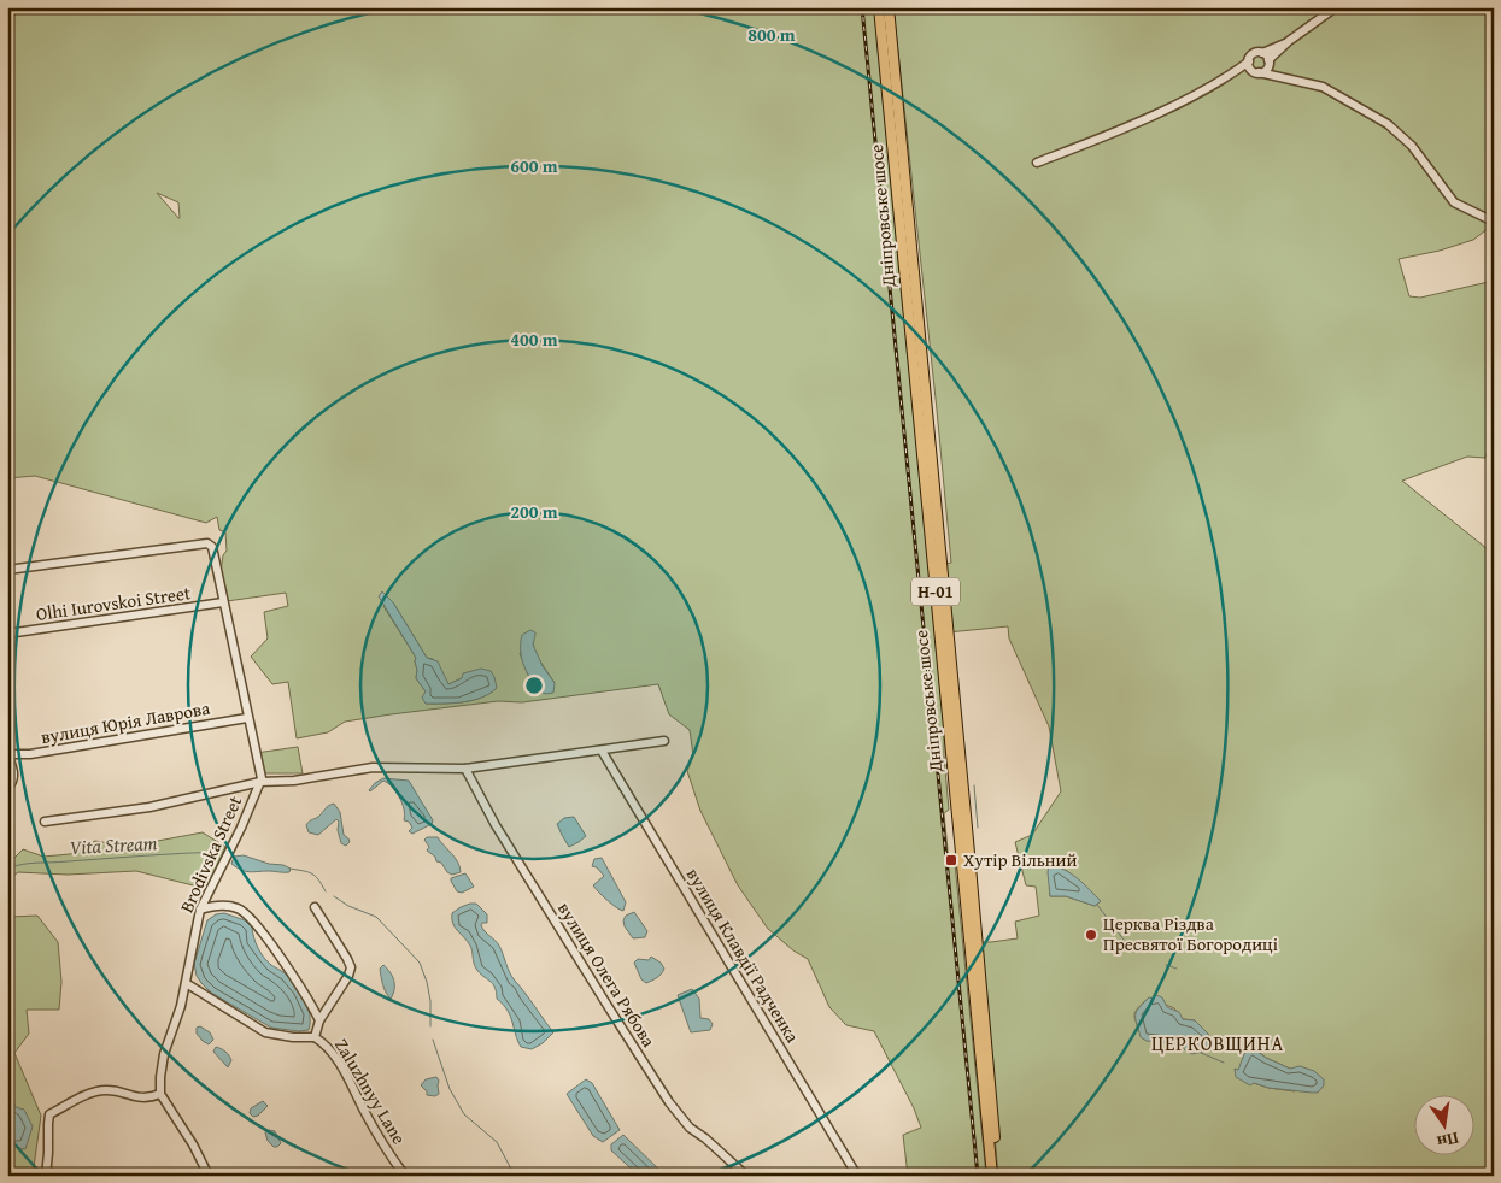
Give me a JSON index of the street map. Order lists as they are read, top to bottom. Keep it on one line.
{"streets":{"main road":["Дніпровське шосе","Н-01"],"street":["Olhi Iurovskoi Street","вулиця Юрія Лаврова","Brodivska Street","вулиця Клавдії Радченка","вулиця Олега Рябова","Zaluzhnyy Lane"]},"crossings":[["Olhi Iurovskoi Street","Brodivska Street"],["вулиця Юрія Лаврова","Brodivska Street"]],"districts":["ЦЕРКОВЩИНА"],"water":["Vita Stream"],"places":{"transit":["Хутір Вільний"],"other":["Церква Різдва Пресвятої Богородиці"]},"north":"bottom","rings":["800 m","600 m","400 m","200 m"]}
